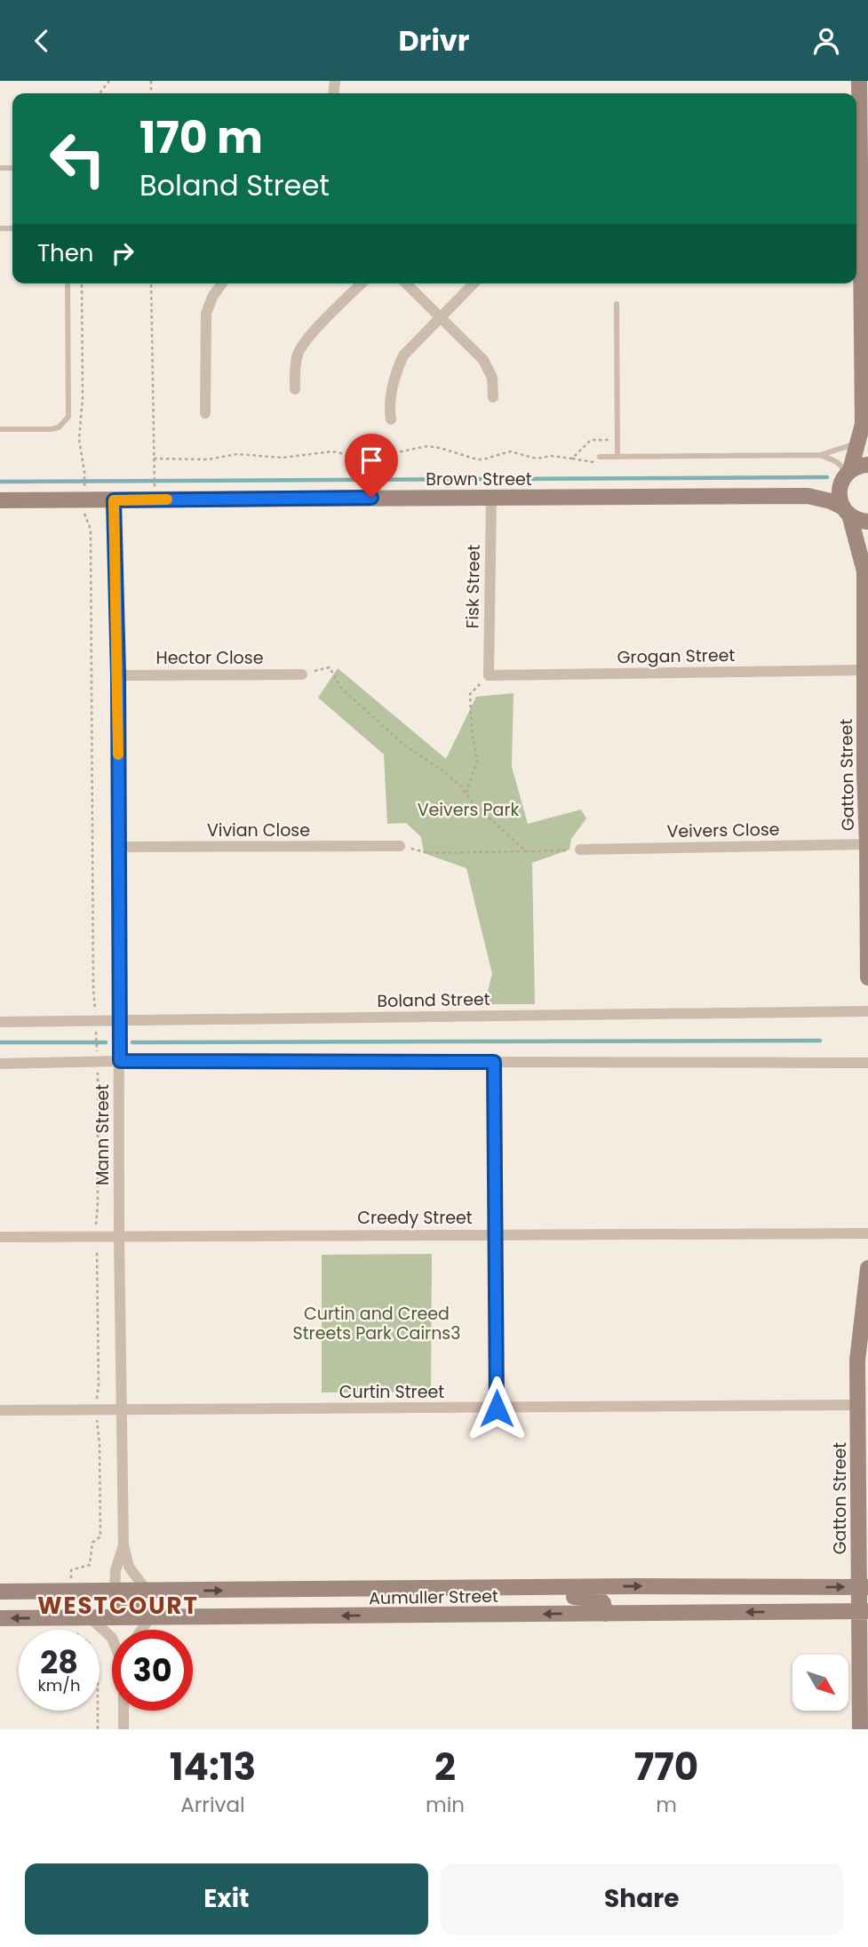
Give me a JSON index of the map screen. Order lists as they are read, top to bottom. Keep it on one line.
{"streets":{"street":["Brown Street","Fisk Street","Grogan Street","Hector Close","Gatton Street","Vivian Close","Veivers Close","Boland Street","Mann Street","Creedy Street","Curtin Street","Aumuller Street"]},"crossings":[["Brown Street","Fisk Street"],["Brown Street","Gatton Street"],["Brown Street","Mann Street"],["Fisk Street","Grogan Street"],["Grogan Street","Gatton Street"],["Hector Close","Mann Street"],["Gatton Street","Veivers Close"],["Gatton Street","Curtin Street"],["Gatton Street","Aumuller Street"],["Vivian Close","Mann Street"],["Boland Street","Mann Street"],["Mann Street","Creedy Street"],["Mann Street","Curtin Street"],["Mann Street","Aumuller Street"]],"districts":["WESTCOURT"],"parks":["Veivers Park","Curtin and Creed Streets Park Cairns3"],"north":"bottom right","page":{"header":"Drivr","turn":["170 m","Boland Street"],"then":"Then","speed":"28 km/h","limit":"30","eta":["14:13","Arrival","2","min","770","m"],"buttons":["Exit","Share"]}}
